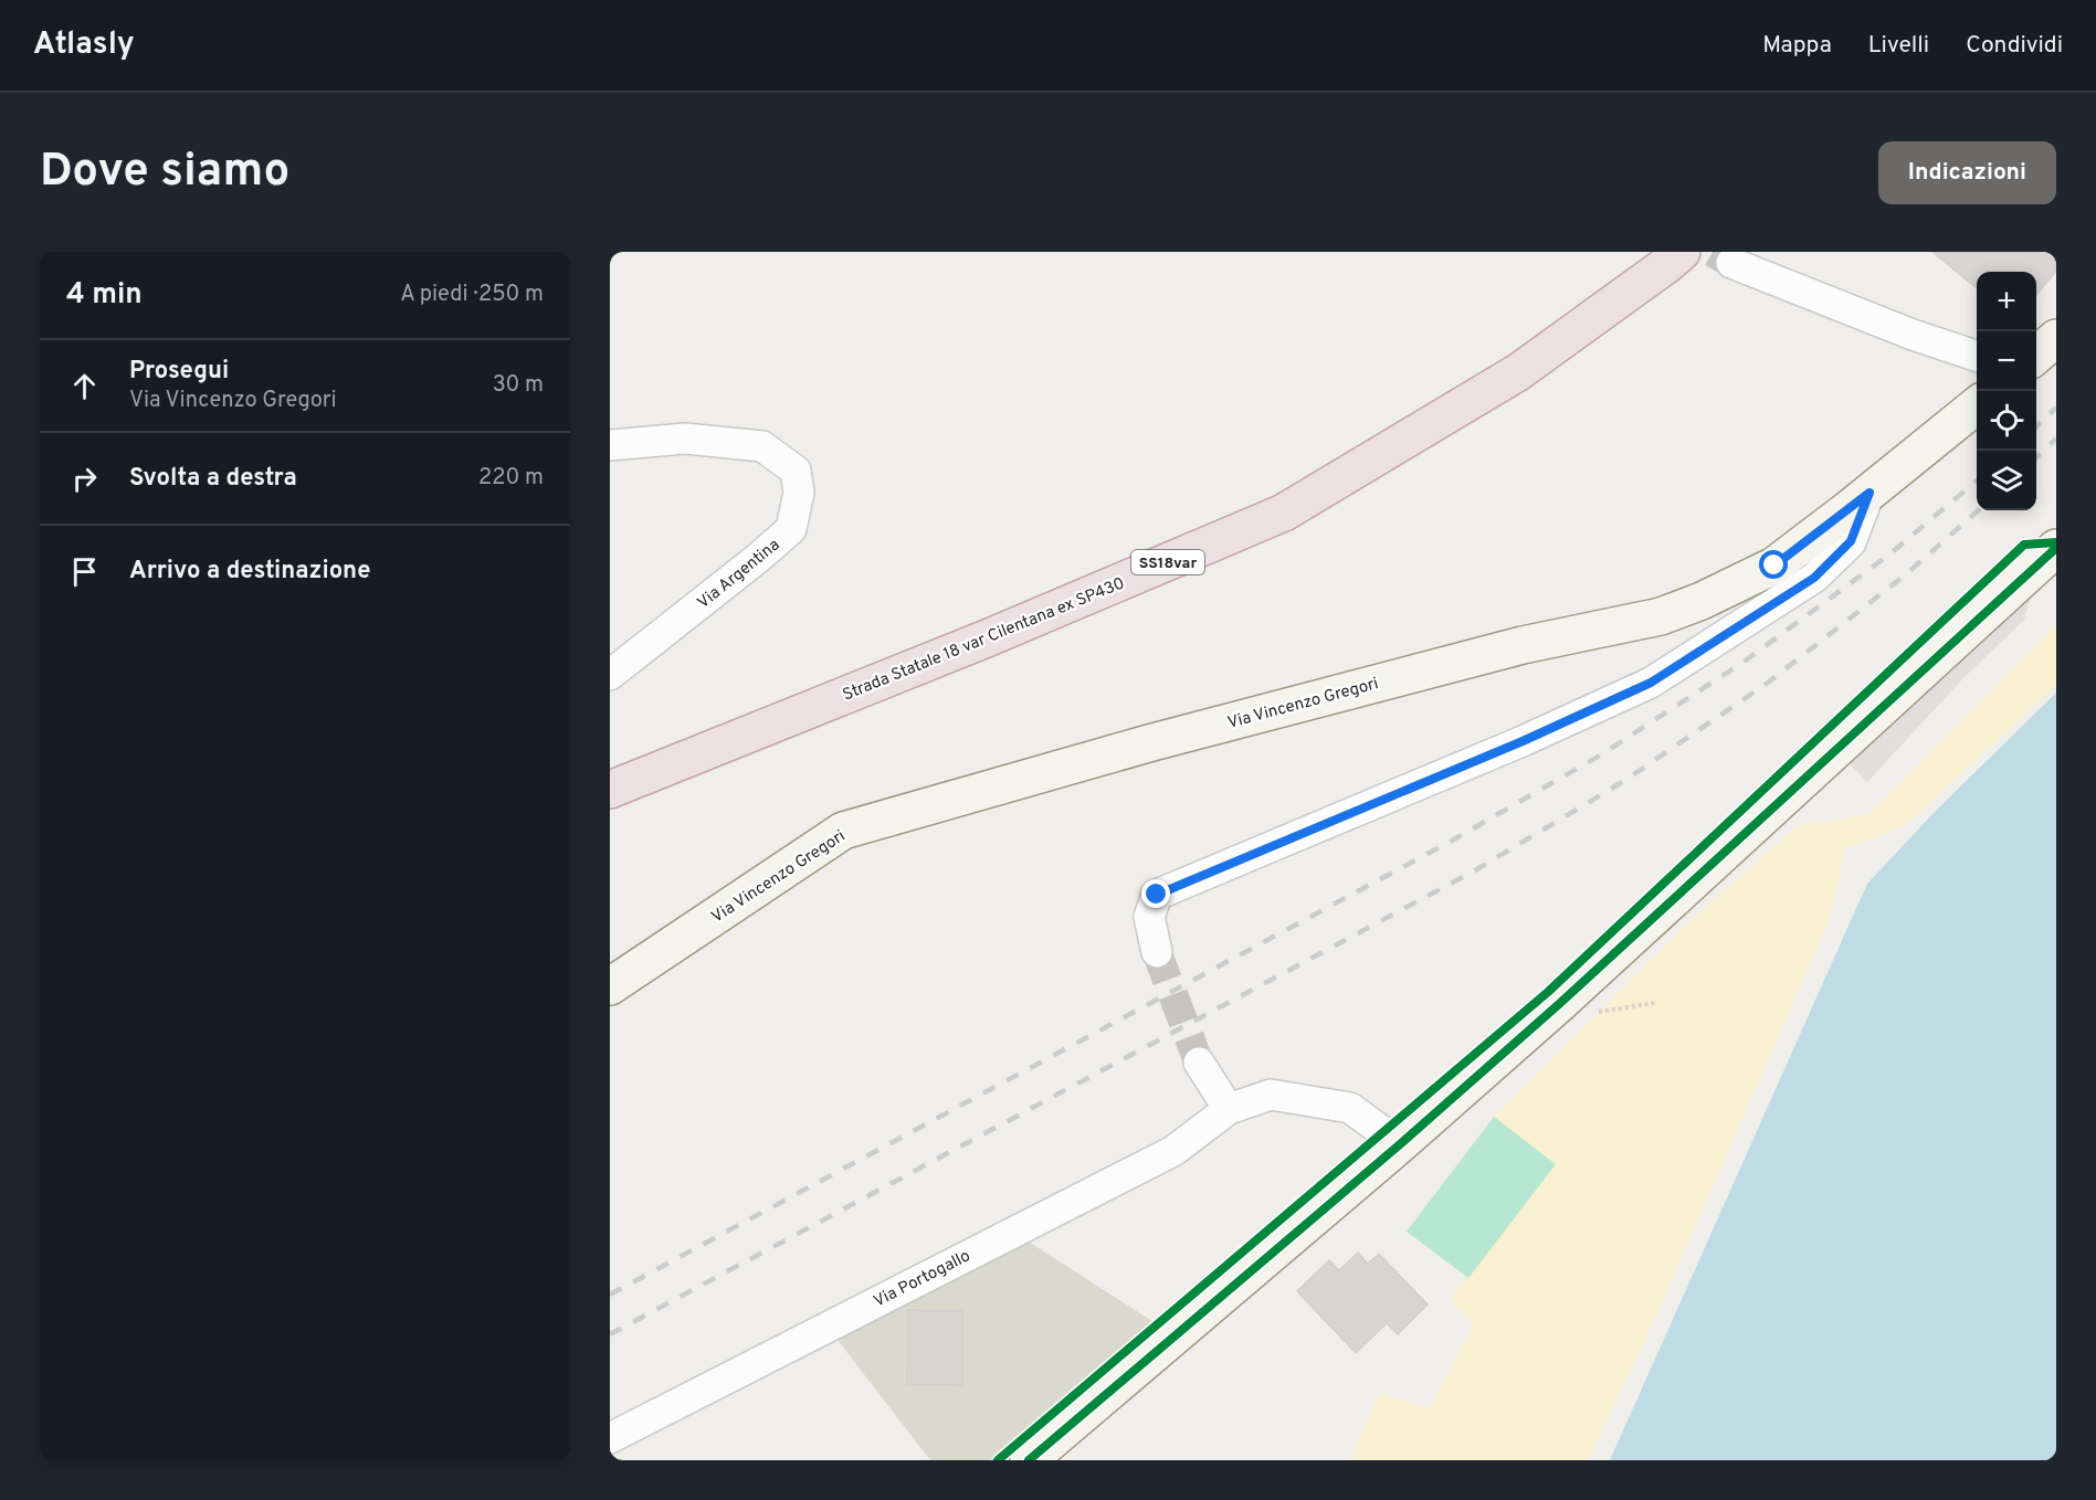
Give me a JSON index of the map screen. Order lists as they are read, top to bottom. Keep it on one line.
{"streets":{"highway":["SS18var","Strada Statale 18 var Cilentana ex SP430"],"main road":["Via Vincenzo Gregori"],"street":["Via Argentina","Via Portogallo"]},"page":{"header":"Atlasly","nav":["Mappa","Livelli","Condividi"],"buttons":"Indicazioni","title":"Dove siamo","heading":["4 min","A piedi · 250 m"],"map_buttons":["+","−"],"list":[["Prosegui","Via Vincenzo Gregori","30 m"],["Svolta a destra","220 m"],"Arrivo a destinazione"]}}
